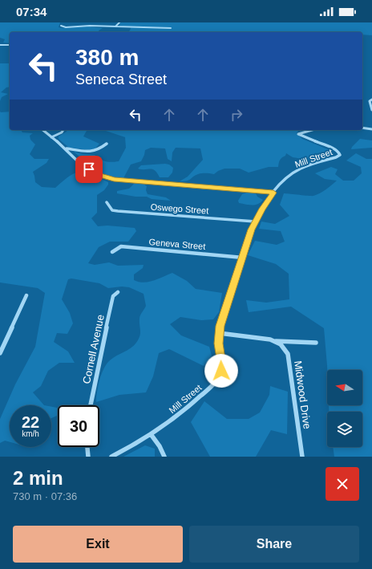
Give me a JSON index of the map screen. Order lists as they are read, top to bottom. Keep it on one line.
{"streets":{"street":["Mill Street","Oswego Street","Geneva Street","Cornell Avenue","Midwood Drive"]},"crossings":[["Mill Street","Oswego Street"],["Mill Street","Geneva Street"]],"north":"left","page":{"status":"07:34","turn":["380 m","Seneca Street"],"speed":"22 km/h","limit":"30","heading":["2 min","730 m · 07:36"],"buttons":["Exit","Share"]}}
